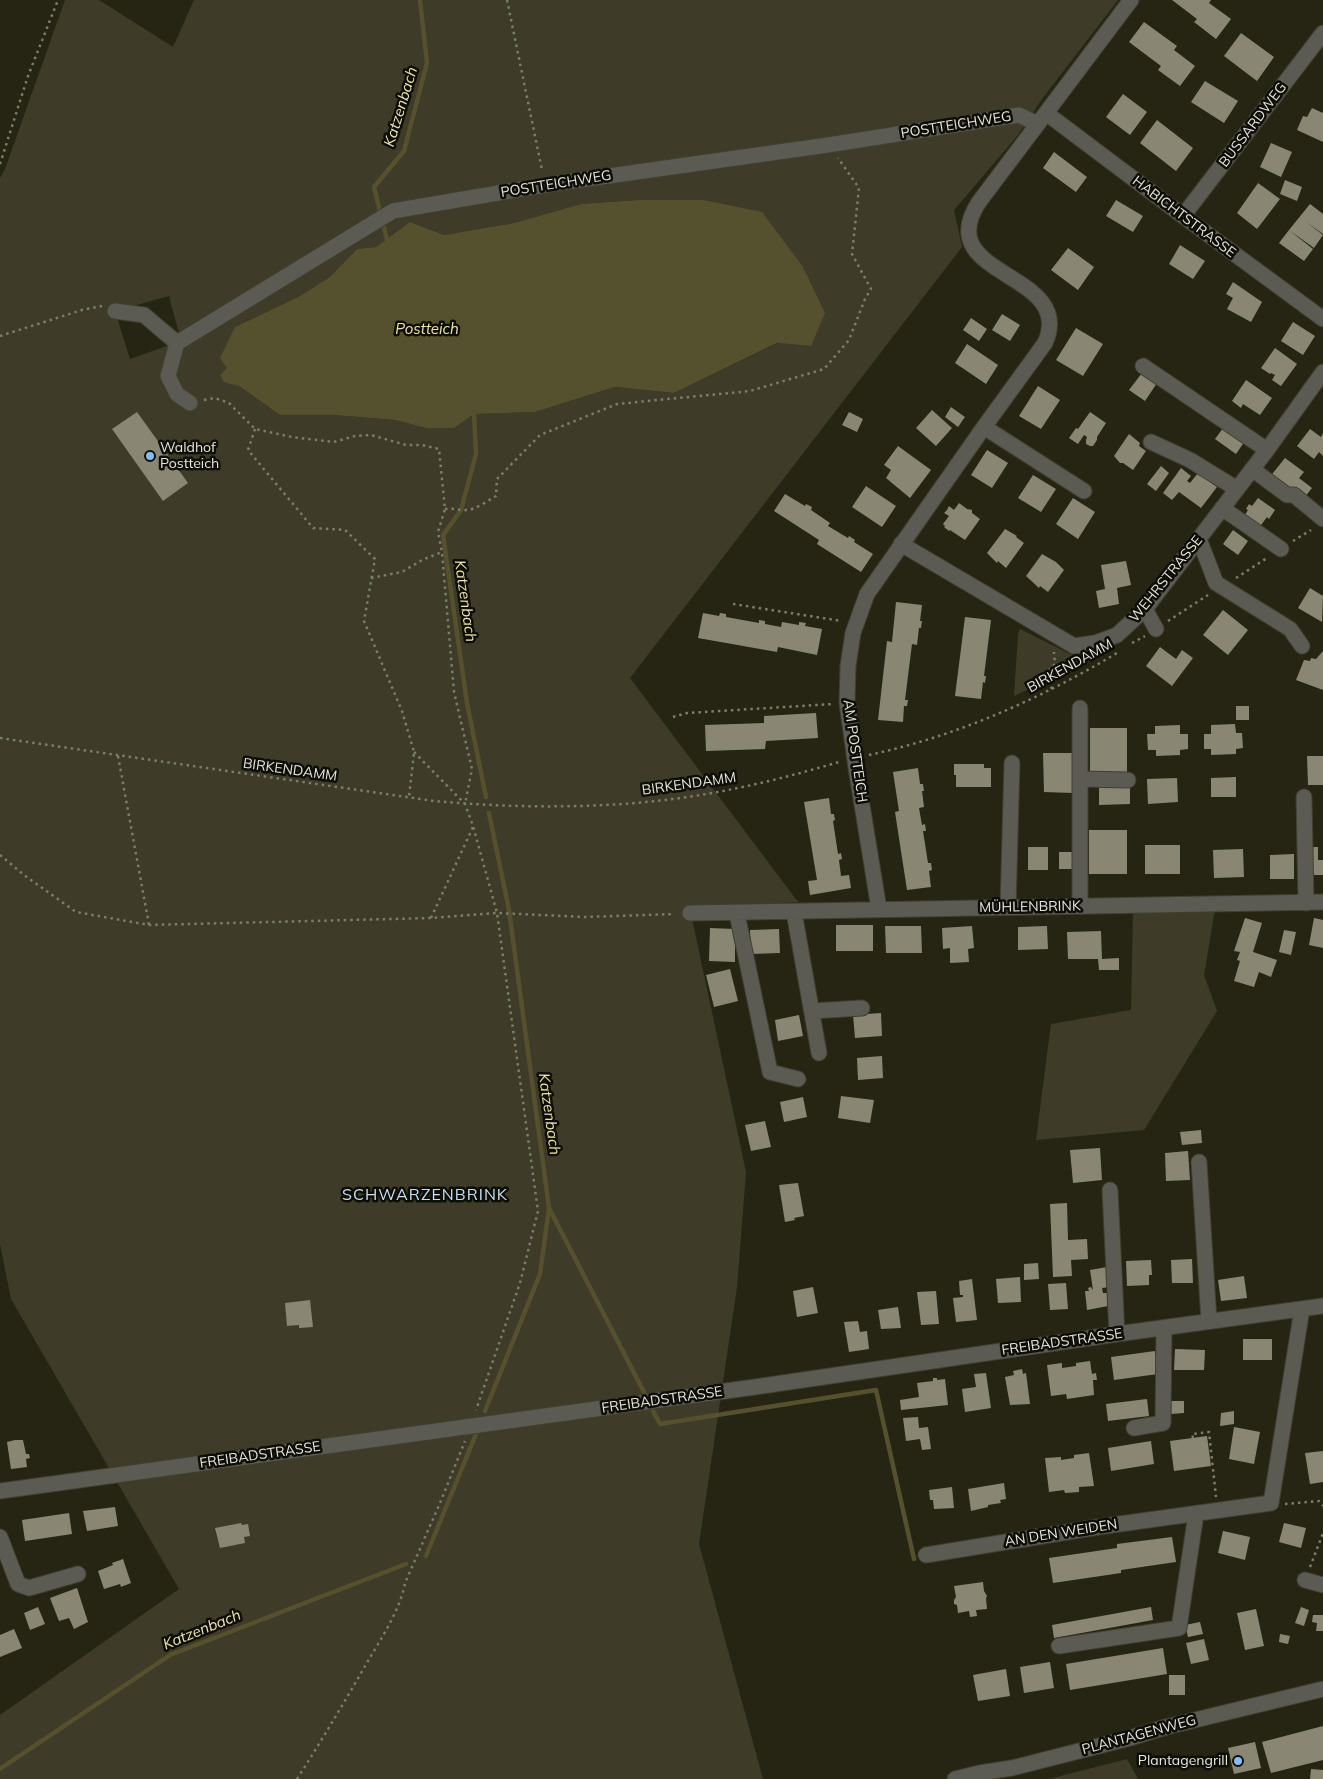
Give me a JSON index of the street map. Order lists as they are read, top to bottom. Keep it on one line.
{"streets":{"street":["POSTTEICHWEG","BUSSARDWEG","HABICHTSTRASSE","WEHRSTRASSE","AM POSTTEICH","MÜHLENBRINK","FREIBADSTRASSE","AN DEN WEIDEN","PLANTAGENWEG"],"path":["BIRKENDAMM"]},"crossings":[["POSTTEICHWEG","HABICHTSTRASSE"],["POSTTEICHWEG","WEHRSTRASSE"],["POSTTEICHWEG","AM POSTTEICH"],["BUSSARDWEG","HABICHTSTRASSE"],["WEHRSTRASSE","AM POSTTEICH"],["BIRKENDAMM","AM POSTTEICH"],["AM POSTTEICH","MÜHLENBRINK"]],"districts":["SCHWARZENBRINK"],"water":["Katzenbach","Postteich"],"places":["Waldhof Postteich","Plantagengrill"]}
